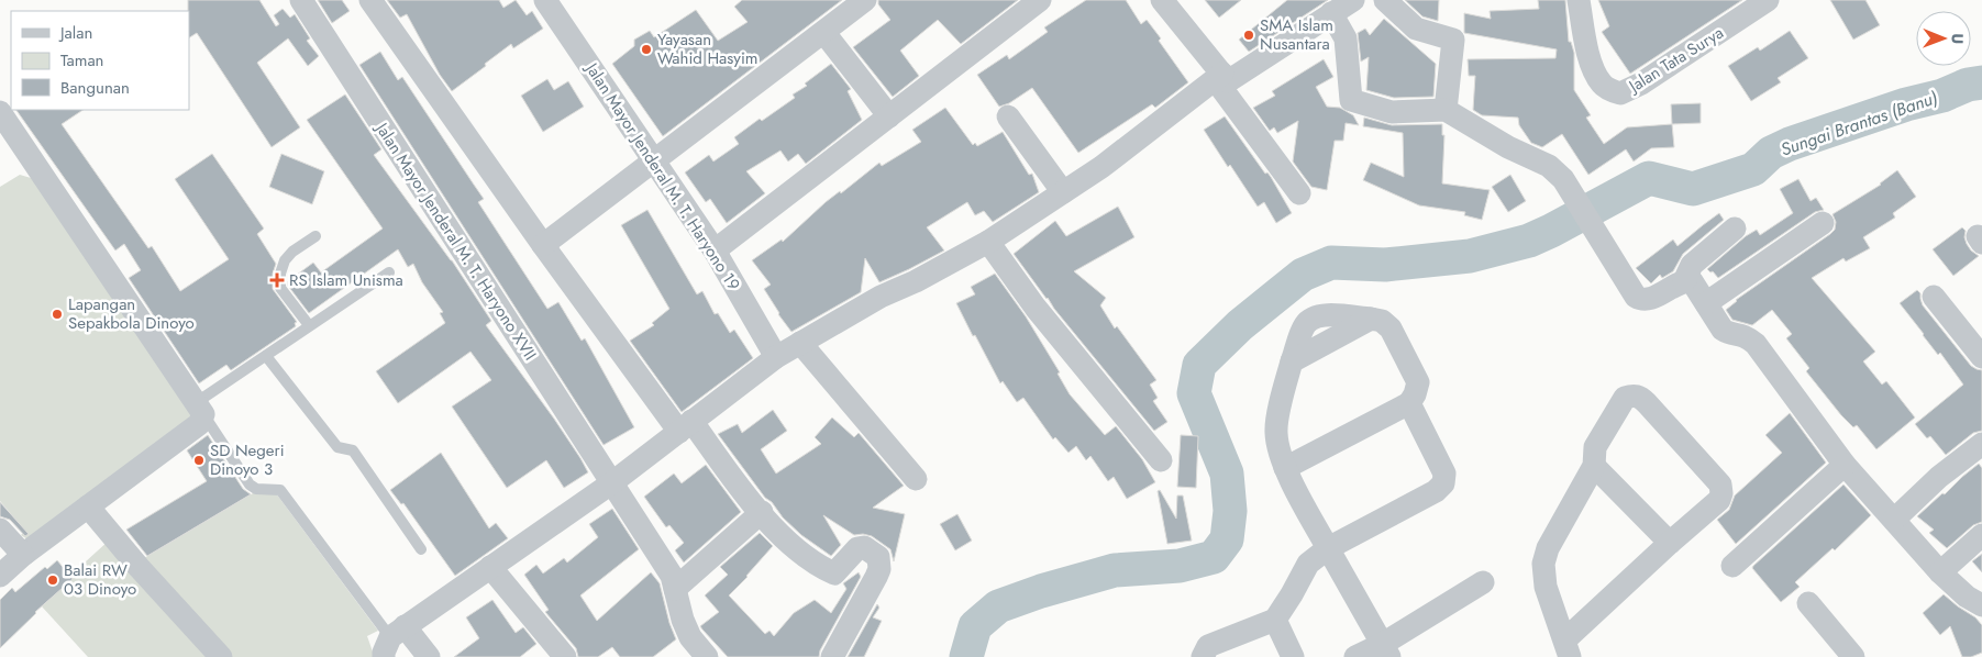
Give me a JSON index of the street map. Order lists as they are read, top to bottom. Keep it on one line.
{"streets":{"street":["Jalan Tata Surya","Jalan Mayor Jenderal M. T. Haryono 19","Jalan Mayor Jenderal M. T. Haryono XVII"]},"water":["Sungai Brantas (Banu)"],"places":{"other":["SMA Islam Nusantara","Yayasan Wahid Hasyim","Lapangan Sepakbola Dinoyo","SD Negeri Dinoyo 3","Balai RW 03 Dinoyo"],"health":["RS Islam Unisma"]},"legend":["Jalan","Taman","Bangunan"],"north":"right"}
